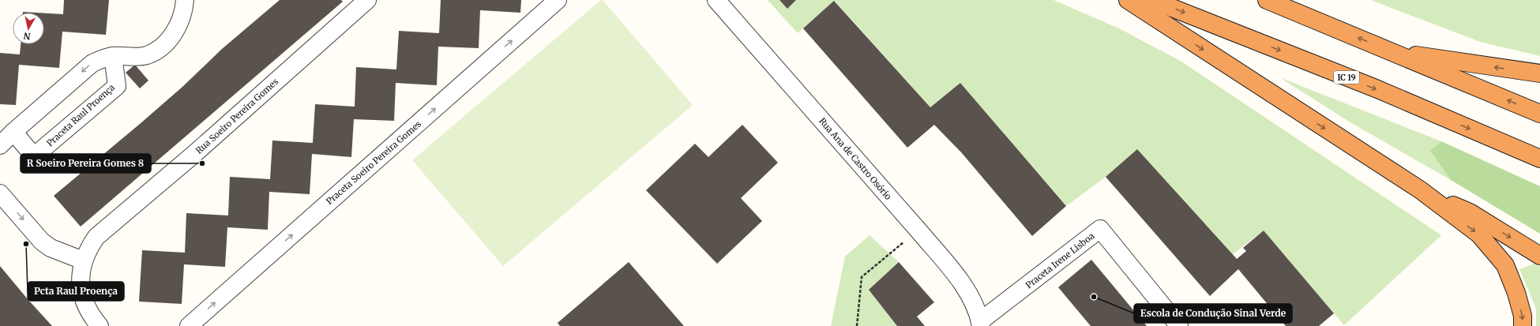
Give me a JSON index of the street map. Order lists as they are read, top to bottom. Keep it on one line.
{"streets":{"highway":["IC 19"],"street":["Praceta Raul Proença","Rua Soeiro Pereira Gomes","Rua Ana de Castro Osório","Praceta Soeiro Pereira Gomes","Praceta Irene Lisboa"]},"crossings":[["Rua Ana de Castro Osório","Praceta Irene Lisboa"]],"one_way":["Praceta Soeiro Pereira Gomes"],"places":["R Soeiro Pereira Gomes 8","Pcta Raul Proença","Escola de Condução Sinal Verde"],"north":"bottom"}
